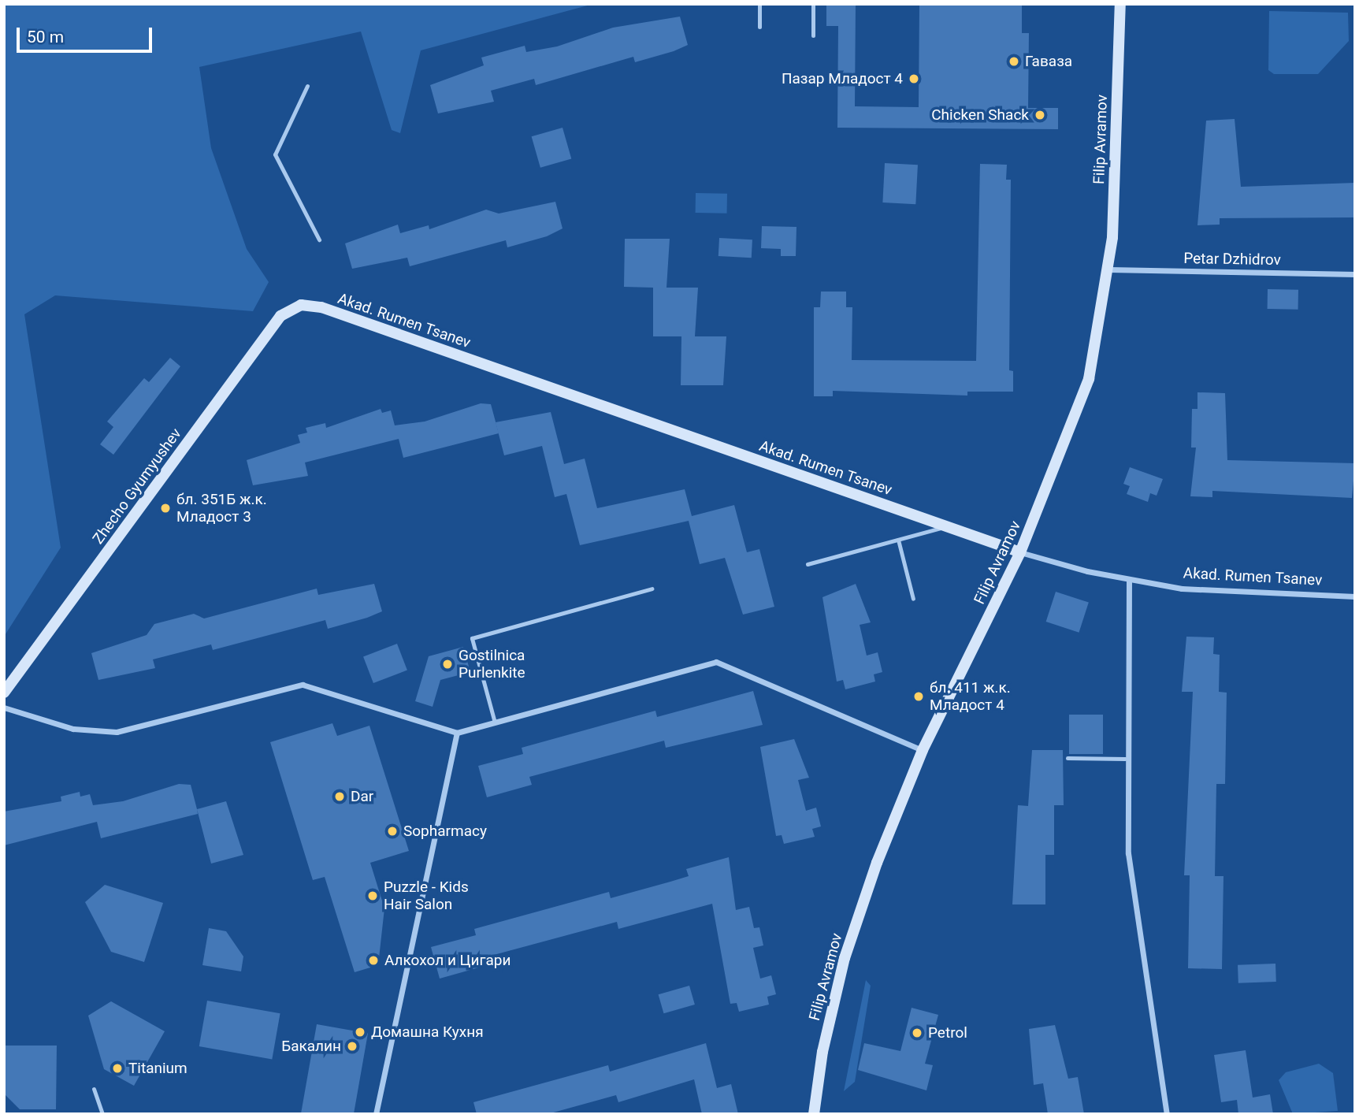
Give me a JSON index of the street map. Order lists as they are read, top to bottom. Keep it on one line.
{"streets":{"street":["Filip Avramov","Petar Dzhidrov","Akad. Rumen Tsanev","Zhecho Gyumyushev"]},"crossings":[["Filip Avramov","Petar Dzhidrov"],["Filip Avramov","Akad. Rumen Tsanev"],["Akad. Rumen Tsanev","Zhecho Gyumyushev"]],"places":["Гаваза","Пазар Младост 4","Chicken Shack","бл. 351Б ж.к. Младост 3","Gostilnica Purlenkite","бл. 411 ж.к. Младост 4","Dar","Sopharmacy","Puzzle - Kids Hair Salon","Алкохол и Цигари","Домашна Кухня","Petrol","Бакалин","Titanium"],"scale_bar":"50 m"}
